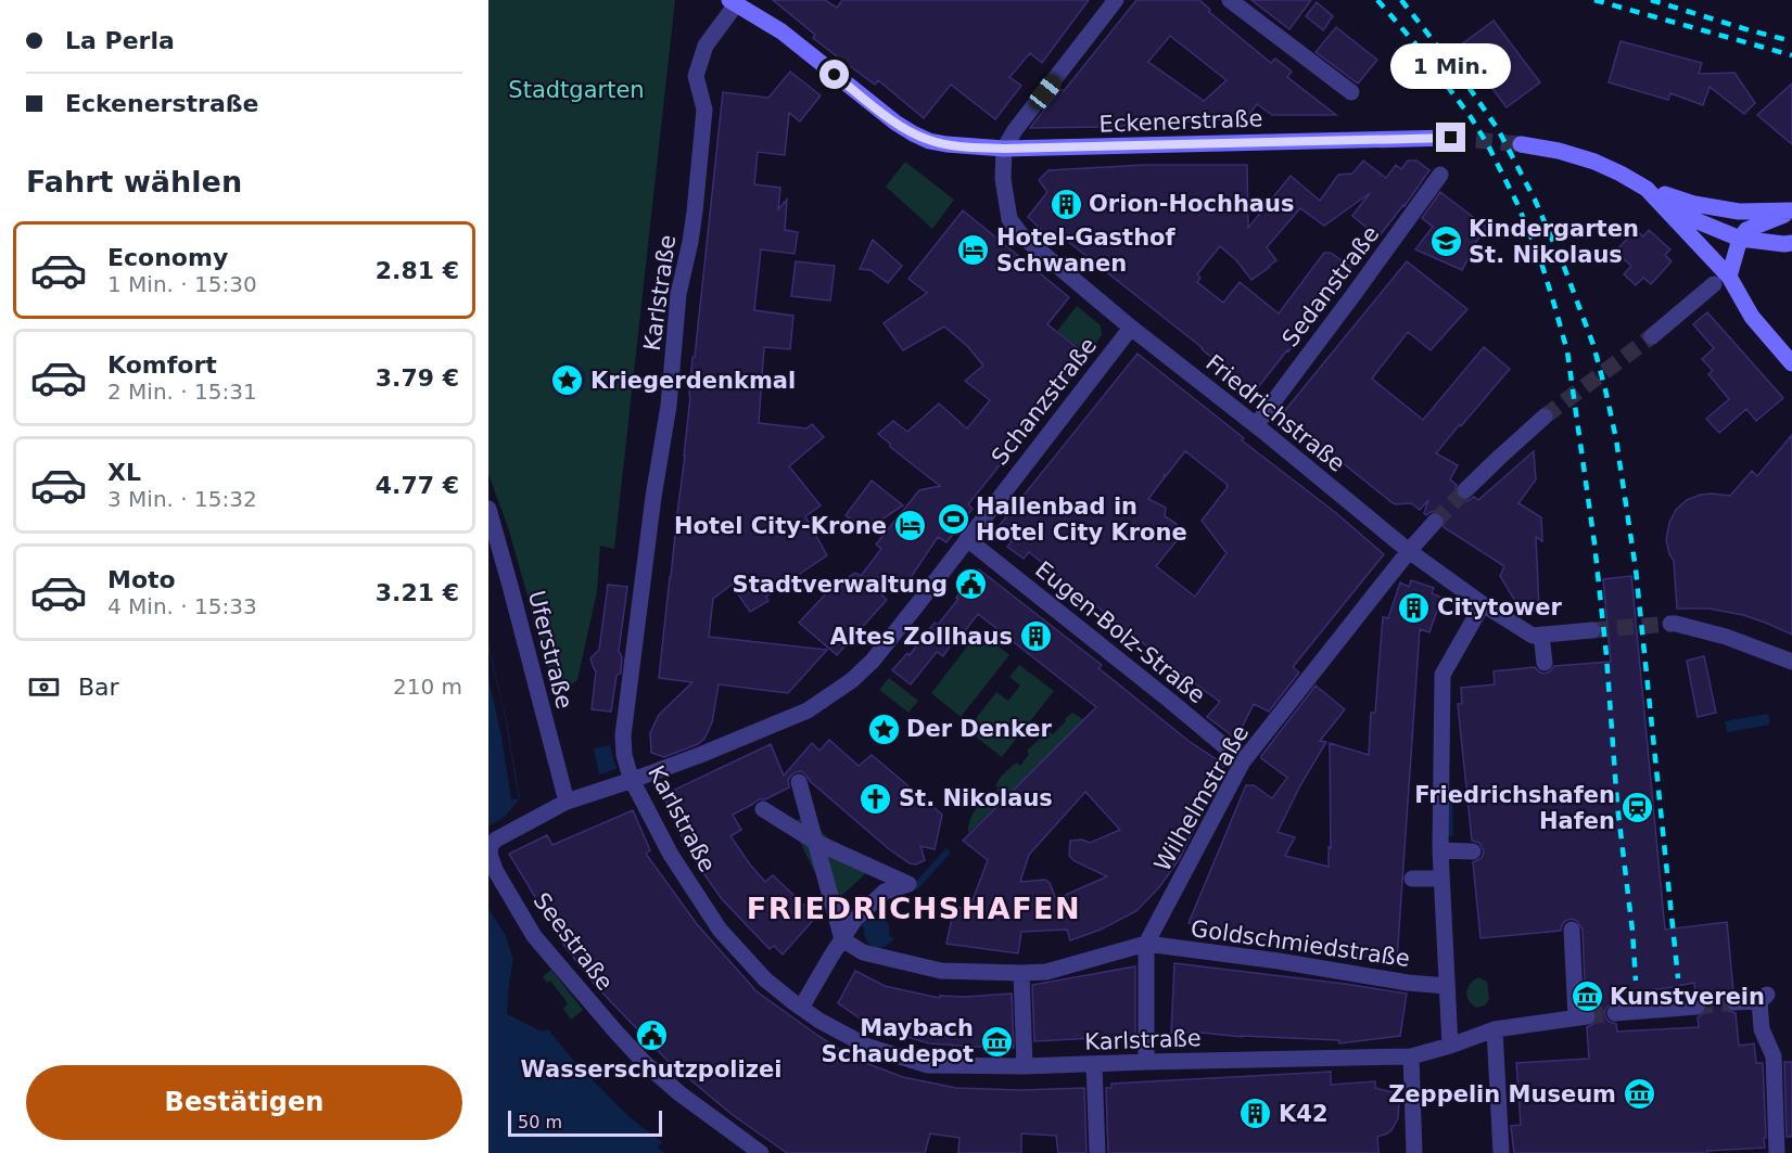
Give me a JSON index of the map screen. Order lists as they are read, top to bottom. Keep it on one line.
{"streets":{"main road":["Eckenerstraße"],"street":["Sedanstraße","Karlstraße","Schanzstraße","Friedrichstraße","Eugen-Bolz-Straße","Uferstraße","Wilhelmstraße","Seestraße","Goldschmiedstraße"]},"crossings":[["Eckenerstraße","Karlstraße"],["Eckenerstraße","Friedrichstraße"],["Sedanstraße","Friedrichstraße"],["Karlstraße","Schanzstraße"],["Karlstraße","Seestraße"],["Schanzstraße","Friedrichstraße"],["Schanzstraße","Eugen-Bolz-Straße"],["Schanzstraße","Seestraße"],["Friedrichstraße","Wilhelmstraße"],["Eugen-Bolz-Straße","Wilhelmstraße"],["Uferstraße","Seestraße"],["Wilhelmstraße","Goldschmiedstraße"]],"districts":["FRIEDRICHSHAFEN"],"parks":["Stadtgarten"],"places":{"building":["Orion-Hochhaus","Citytower","Altes Zollhaus","K42"],"school or university":["Kindergarten St. Nikolaus"],"hotel":["Hotel-Gasthof Schwanen","Hotel City-Krone"],"place":["Kriegerdenkmal","Der Denker"],"sports":["Hallenbad in Hotel City Krone"],"public building":["Stadtverwaltung","Wasserschutzpolizei"],"church":["St. Nikolaus"],"station":["Friedrichshafen Hafen"],"museum":["Kunstverein","Maybach Schaudepot","Zeppelin Museum"]},"scale_bar":"50 m","page":{"banner":["La Perla","Eckenerstraße"],"bubble":"1 Min.","heading":"Fahrt wählen","list":[{"name":"Economy","note":"1 Min. · 15:30","value":"2.81 €"},{"name":"Komfort","note":"2 Min. · 15:31","value":"3.79 €"},{"name":"XL","note":"3 Min. · 15:32","value":"4.77 €"},{"name":"Moto","note":"4 Min. · 15:33","value":"3.21 €"}],"pay":["Bar","210 m"],"buttons":"Bestätigen","scale":"50 m"}}
